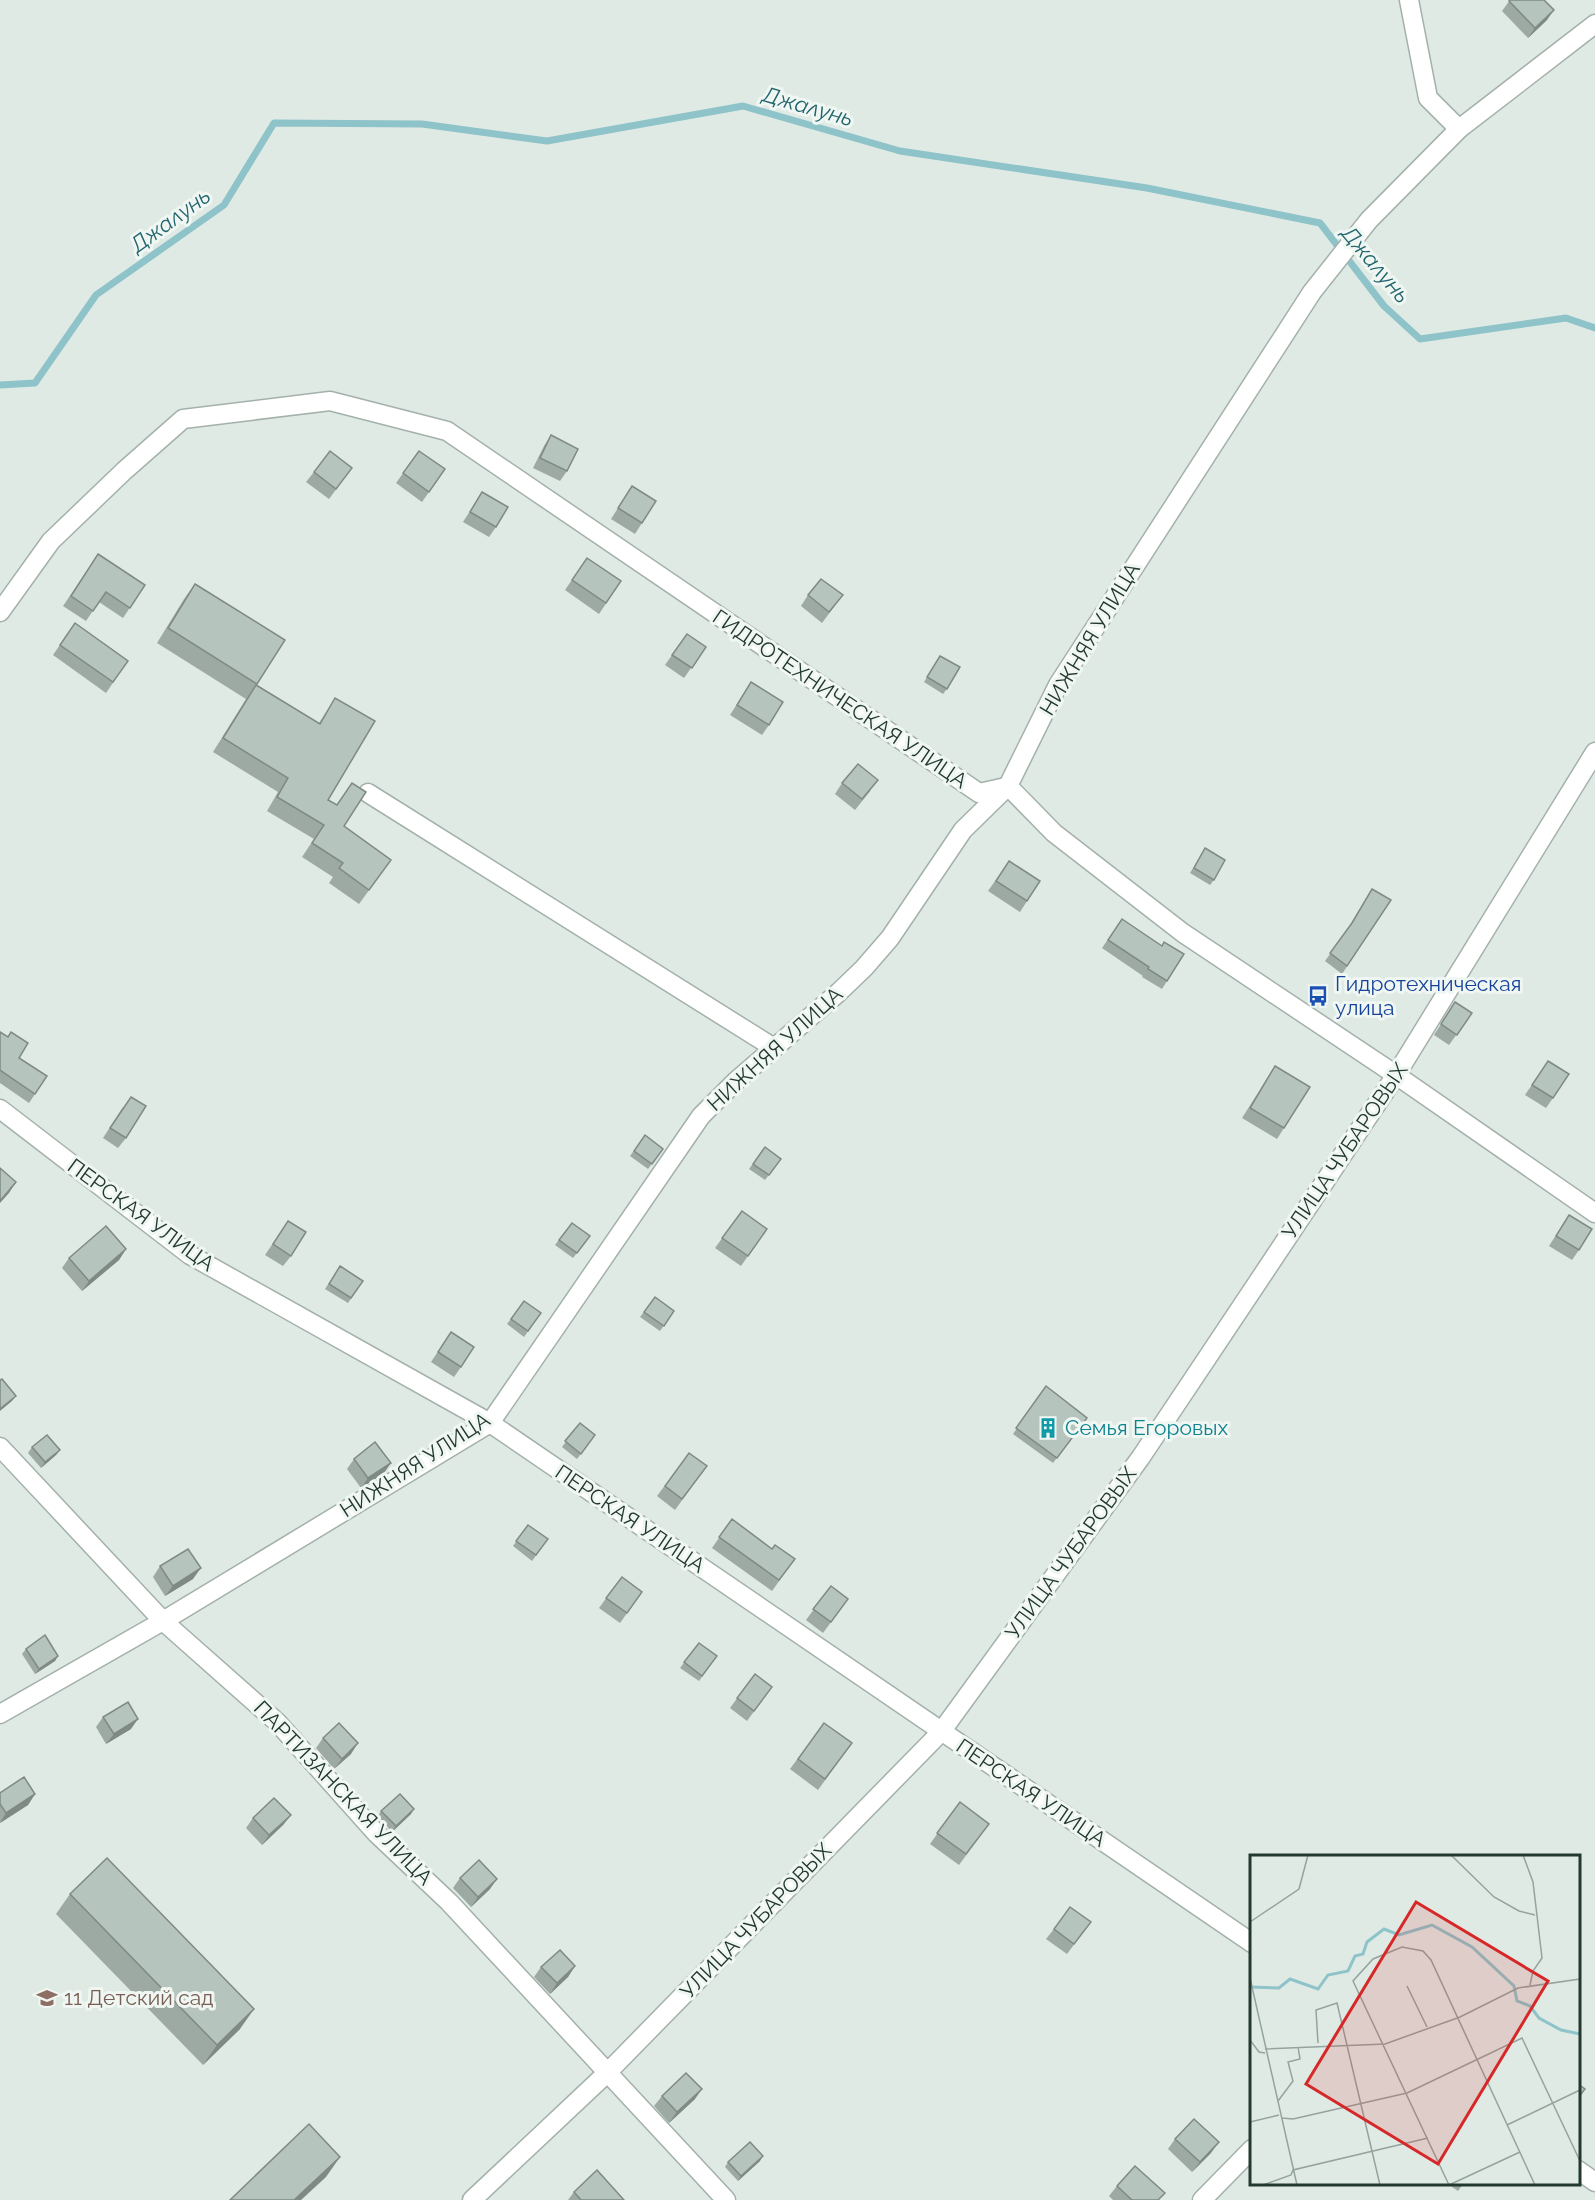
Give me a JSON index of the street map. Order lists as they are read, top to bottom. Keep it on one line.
{"streets":{"street":["НИЖНЯЯ УЛИЦА","ГИДРОТЕХНИЧЕСКАЯ УЛИЦА","УЛИЦА ЧУБАРОВЫХ","ПЕРСКАЯ УЛИЦА","ПАРТИЗАНСКАЯ УЛИЦА"]},"crossings":[["НИЖНЯЯ УЛИЦА","ГИДРОТЕХНИЧЕСКАЯ УЛИЦА"],["НИЖНЯЯ УЛИЦА","ПЕРСКАЯ УЛИЦА"],["НИЖНЯЯ УЛИЦА","ПАРТИЗАНСКАЯ УЛИЦА"],["УЛИЦА ЧУБАРОВЫХ","ПЕРСКАЯ УЛИЦА"],["УЛИЦА ЧУБАРОВЫХ","ПАРТИЗАНСКАЯ УЛИЦА"]],"water":["Джалунь"],"places":{"bus stop":["Гидротехническая улица"],"building":["Семья Егоровых"],"school or university":["11 Детский сад"]}}
